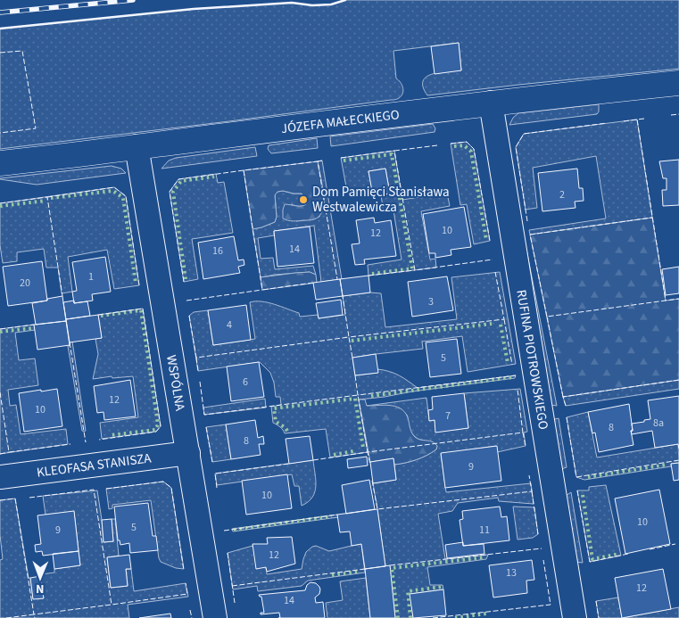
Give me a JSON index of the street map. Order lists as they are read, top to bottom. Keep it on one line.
{"streets":{"street":["JÓZEFA MAŁECKIEGO","RUFINA PIOTROWSKIEGO","WSPÓLNA","KLEOFASA STANISZA"]},"crossings":[["JÓZEFA MAŁECKIEGO","RUFINA PIOTROWSKIEGO"],["JÓZEFA MAŁECKIEGO","WSPÓLNA"],["WSPÓLNA","KLEOFASA STANISZA"]],"places":["Dom Pamięci Stanisława Westwalewicza"],"house_numbers":["2","10","12","14","16","1","20","3","4","5","6","12","10","7","8a","8","8","9","10","10","5","9","11","12","13","12","14"],"north":"bottom"}
